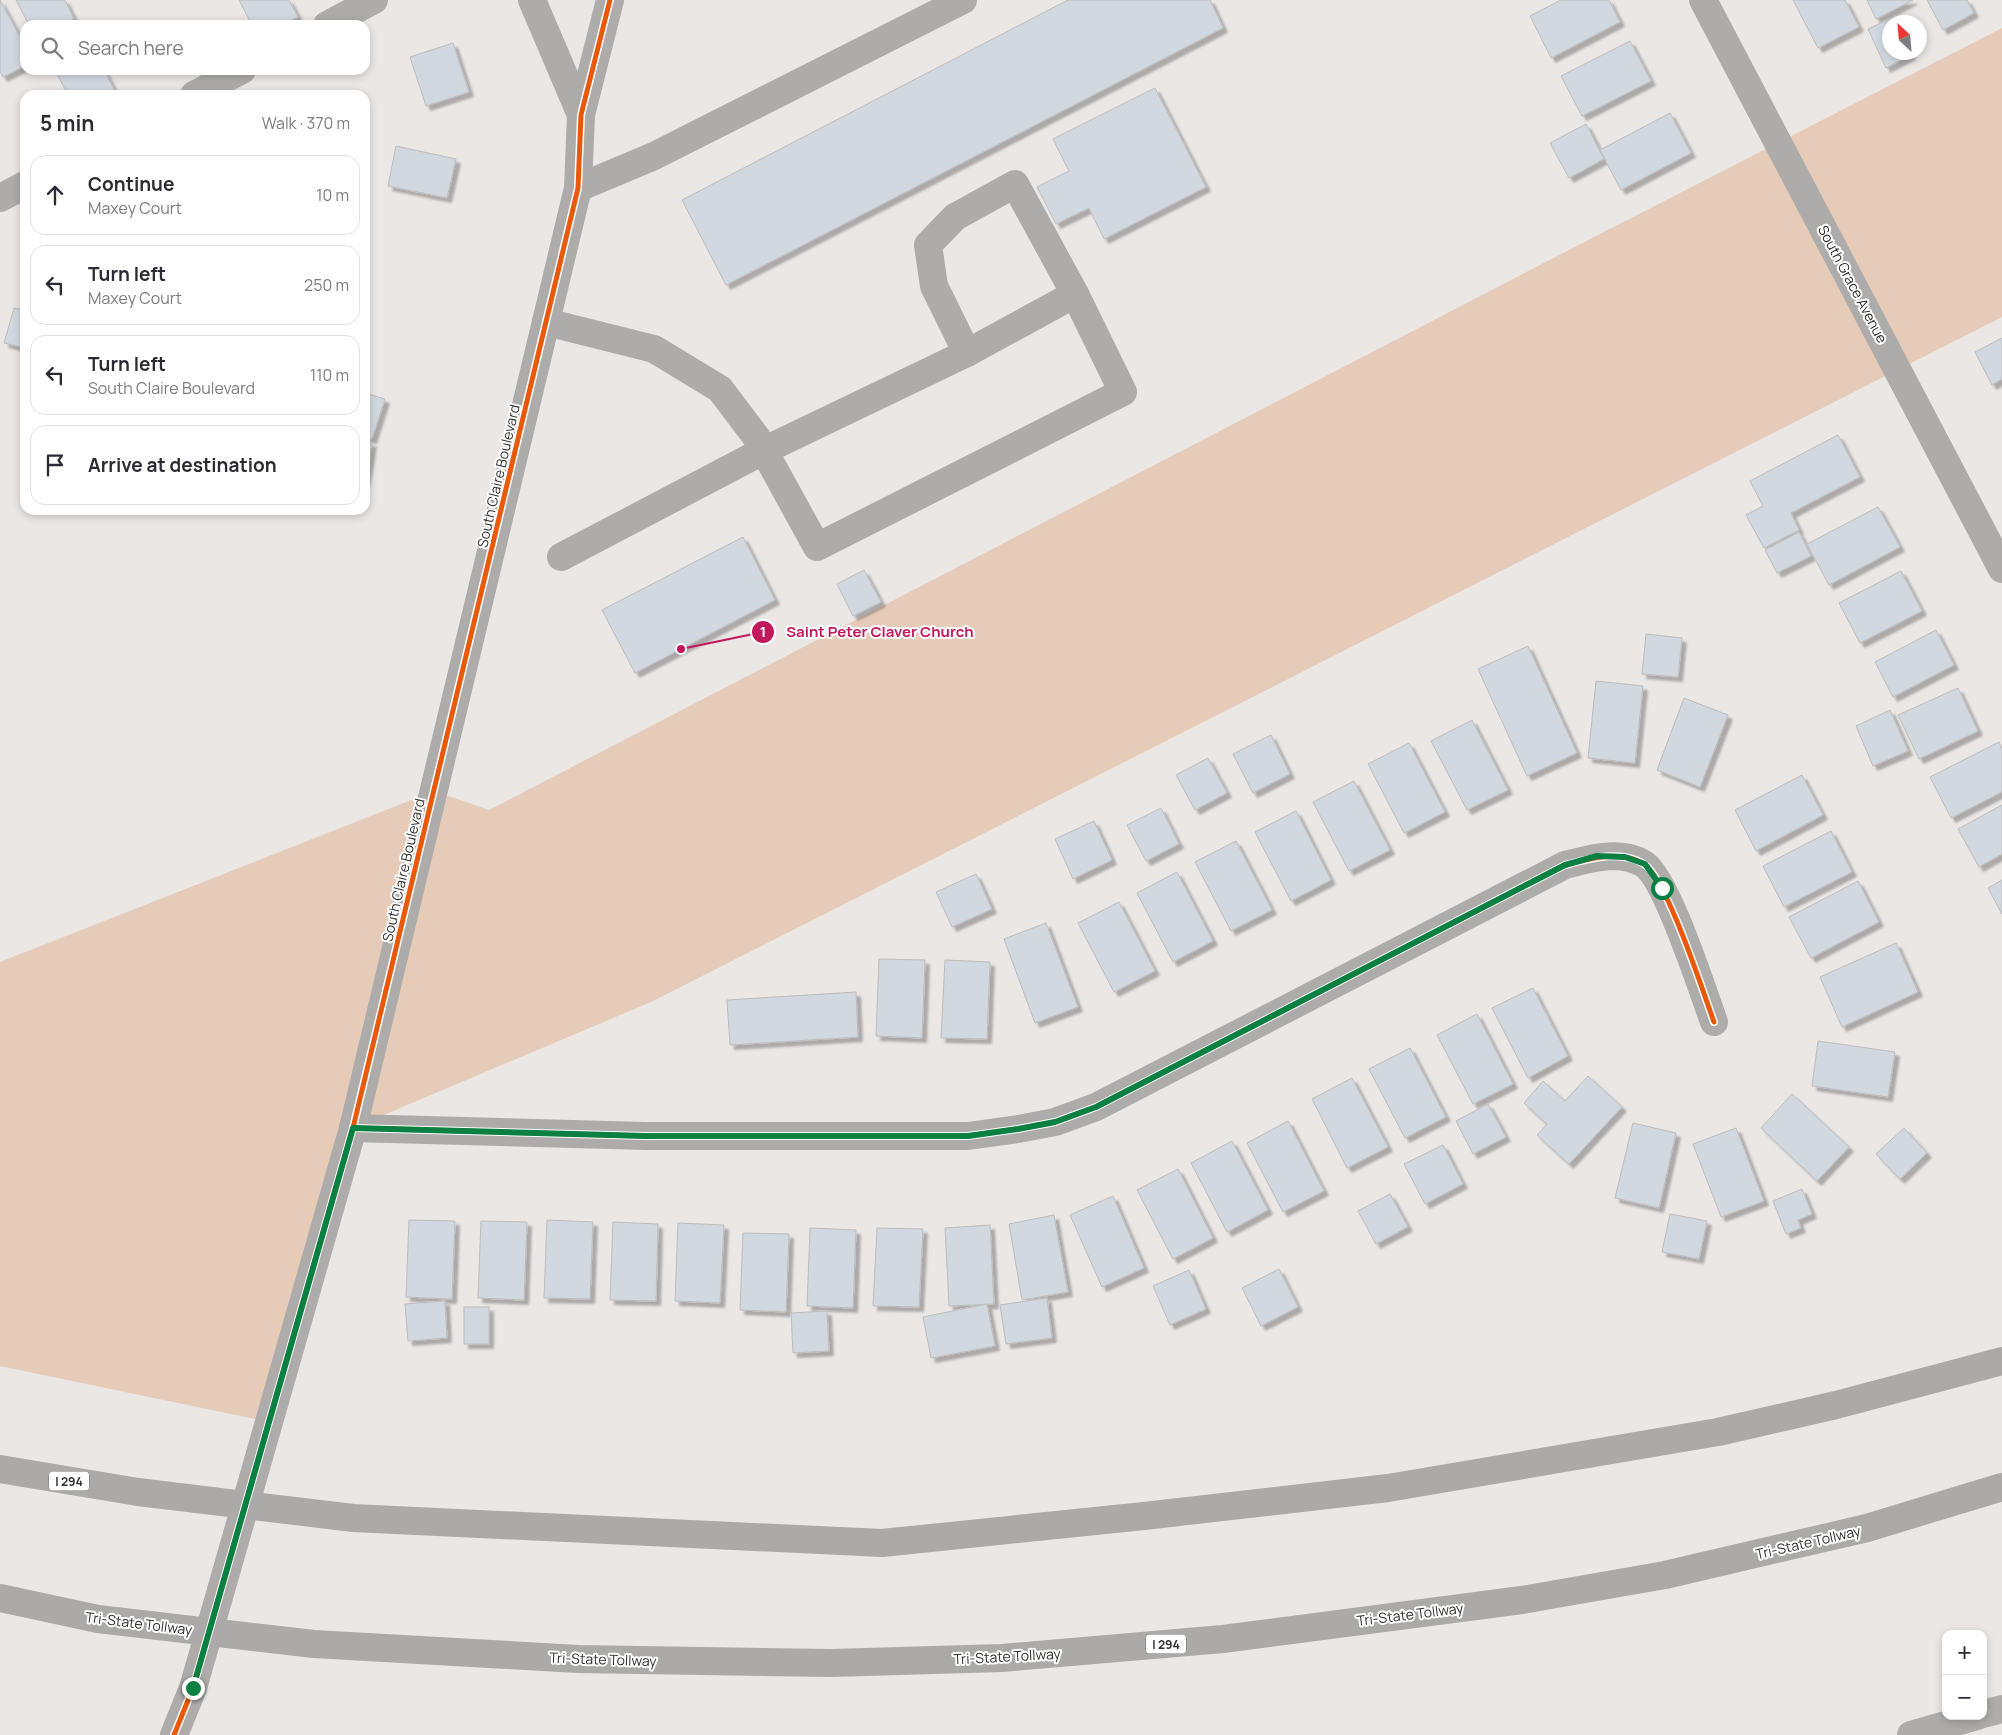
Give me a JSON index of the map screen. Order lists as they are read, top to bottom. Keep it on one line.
{"streets":{"highway":["I 294","Tri-State Tollway"],"street":["South Grace Avenue","South Claire Boulevard"]},"places":["Saint Peter Claver Church"],"north":"top left","page":{"search":"Search here","heading":["5 min","Walk · 370 m"],"list":[["Continue","Maxey Court","10 m"],["Turn left","Maxey Court","250 m"],["Turn left","South Claire Boulevard","110 m"],"Arrive at destination"],"map_buttons":["+","−"]}}
